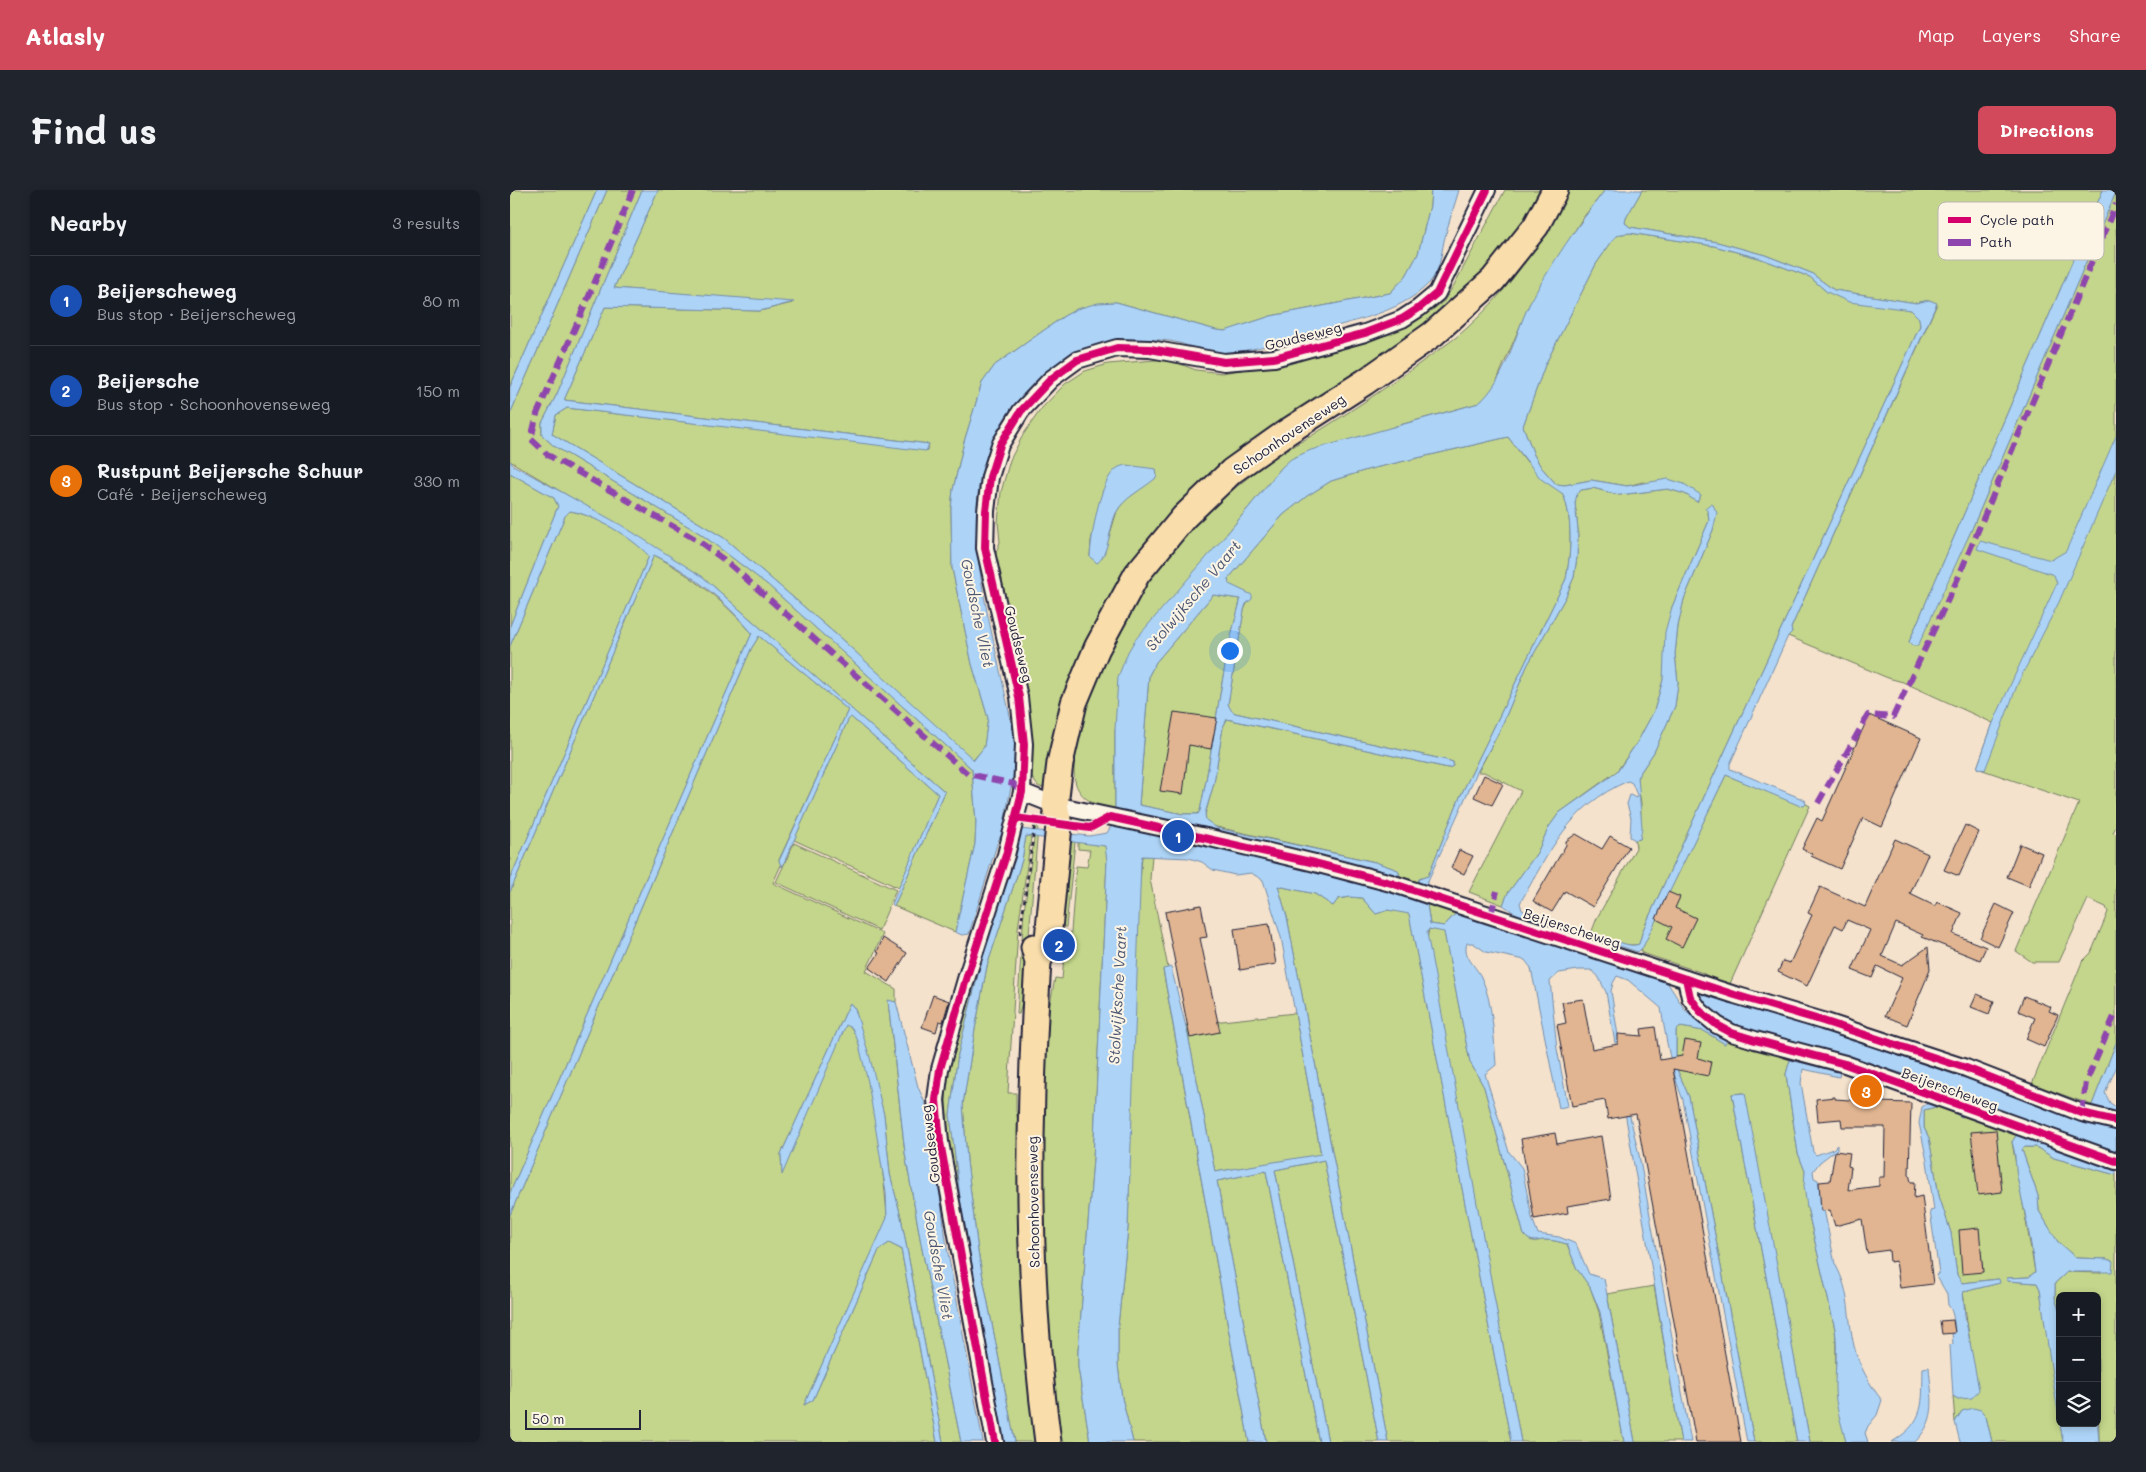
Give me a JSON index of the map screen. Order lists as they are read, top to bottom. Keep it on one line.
{"streets":{"main road":["Schoonhovenseweg"],"street":["Goudseweg","Beijerscheweg"]},"crossings":[["Schoonhovenseweg","Beijerscheweg"]],"water":["Stolwijksche Vaart","Goudsche Vliet"],"legend":["Cycle path","Path"],"scale_bar":"50 m","page":{"header":"Atlasly","nav":["Map","Layers","Share"],"buttons":"Directions","title":"Find us","heading":["Nearby","3 results"],"list":[{"mark":"1","name":"Beijerscheweg","note":"Bus stop · Beijerscheweg","value":"80 m"},{"mark":"2","name":"Beijersche","note":"Bus stop · Schoonhovenseweg","value":"150 m"},{"mark":"3","name":"Rustpunt Beijersche Schuur","note":"Café · Beijerscheweg","value":"330 m"}],"pins":["1","2","3"],"map_buttons":["+","−"],"scale":"50 m"}}
